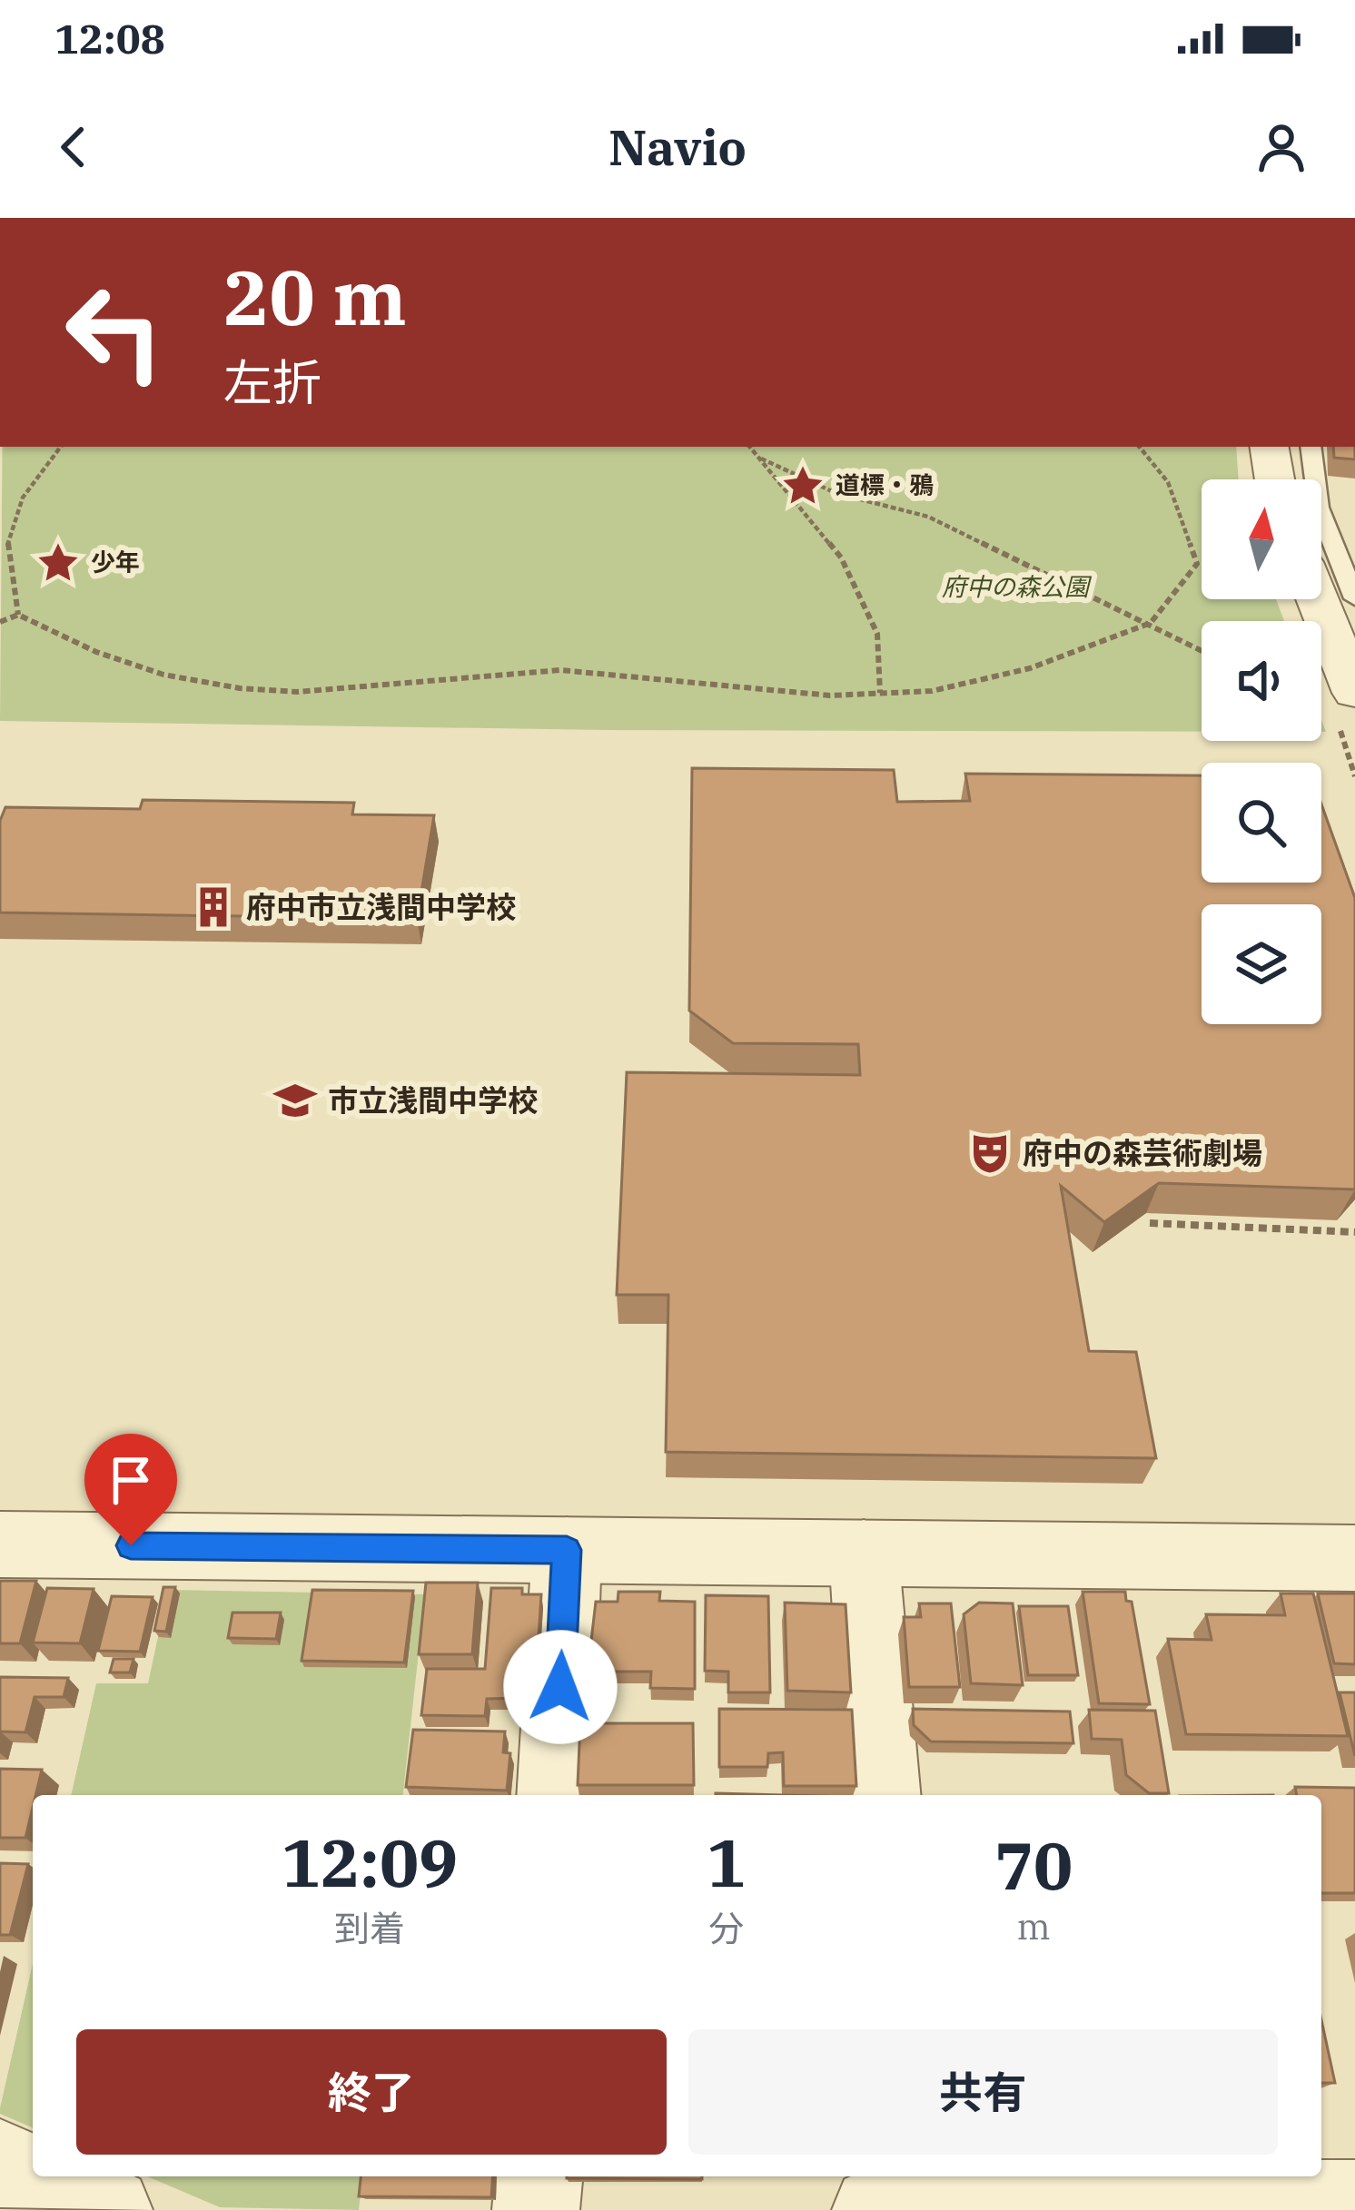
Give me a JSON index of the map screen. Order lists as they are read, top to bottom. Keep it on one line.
{"parks":["府中の森公園"],"places":{"place":["道標・鴉","少年"],"building":["府中市立浅間中学校"],"school or university":["市立浅間中学校"],"theatre":["府中の森芸術劇場"]},"north":"top","page":{"status":"12:08","header":"Navio","turn":["20 m","左折"],"eta":["12:09","到着","1","分","70","m"],"buttons":["終了","共有"]}}
